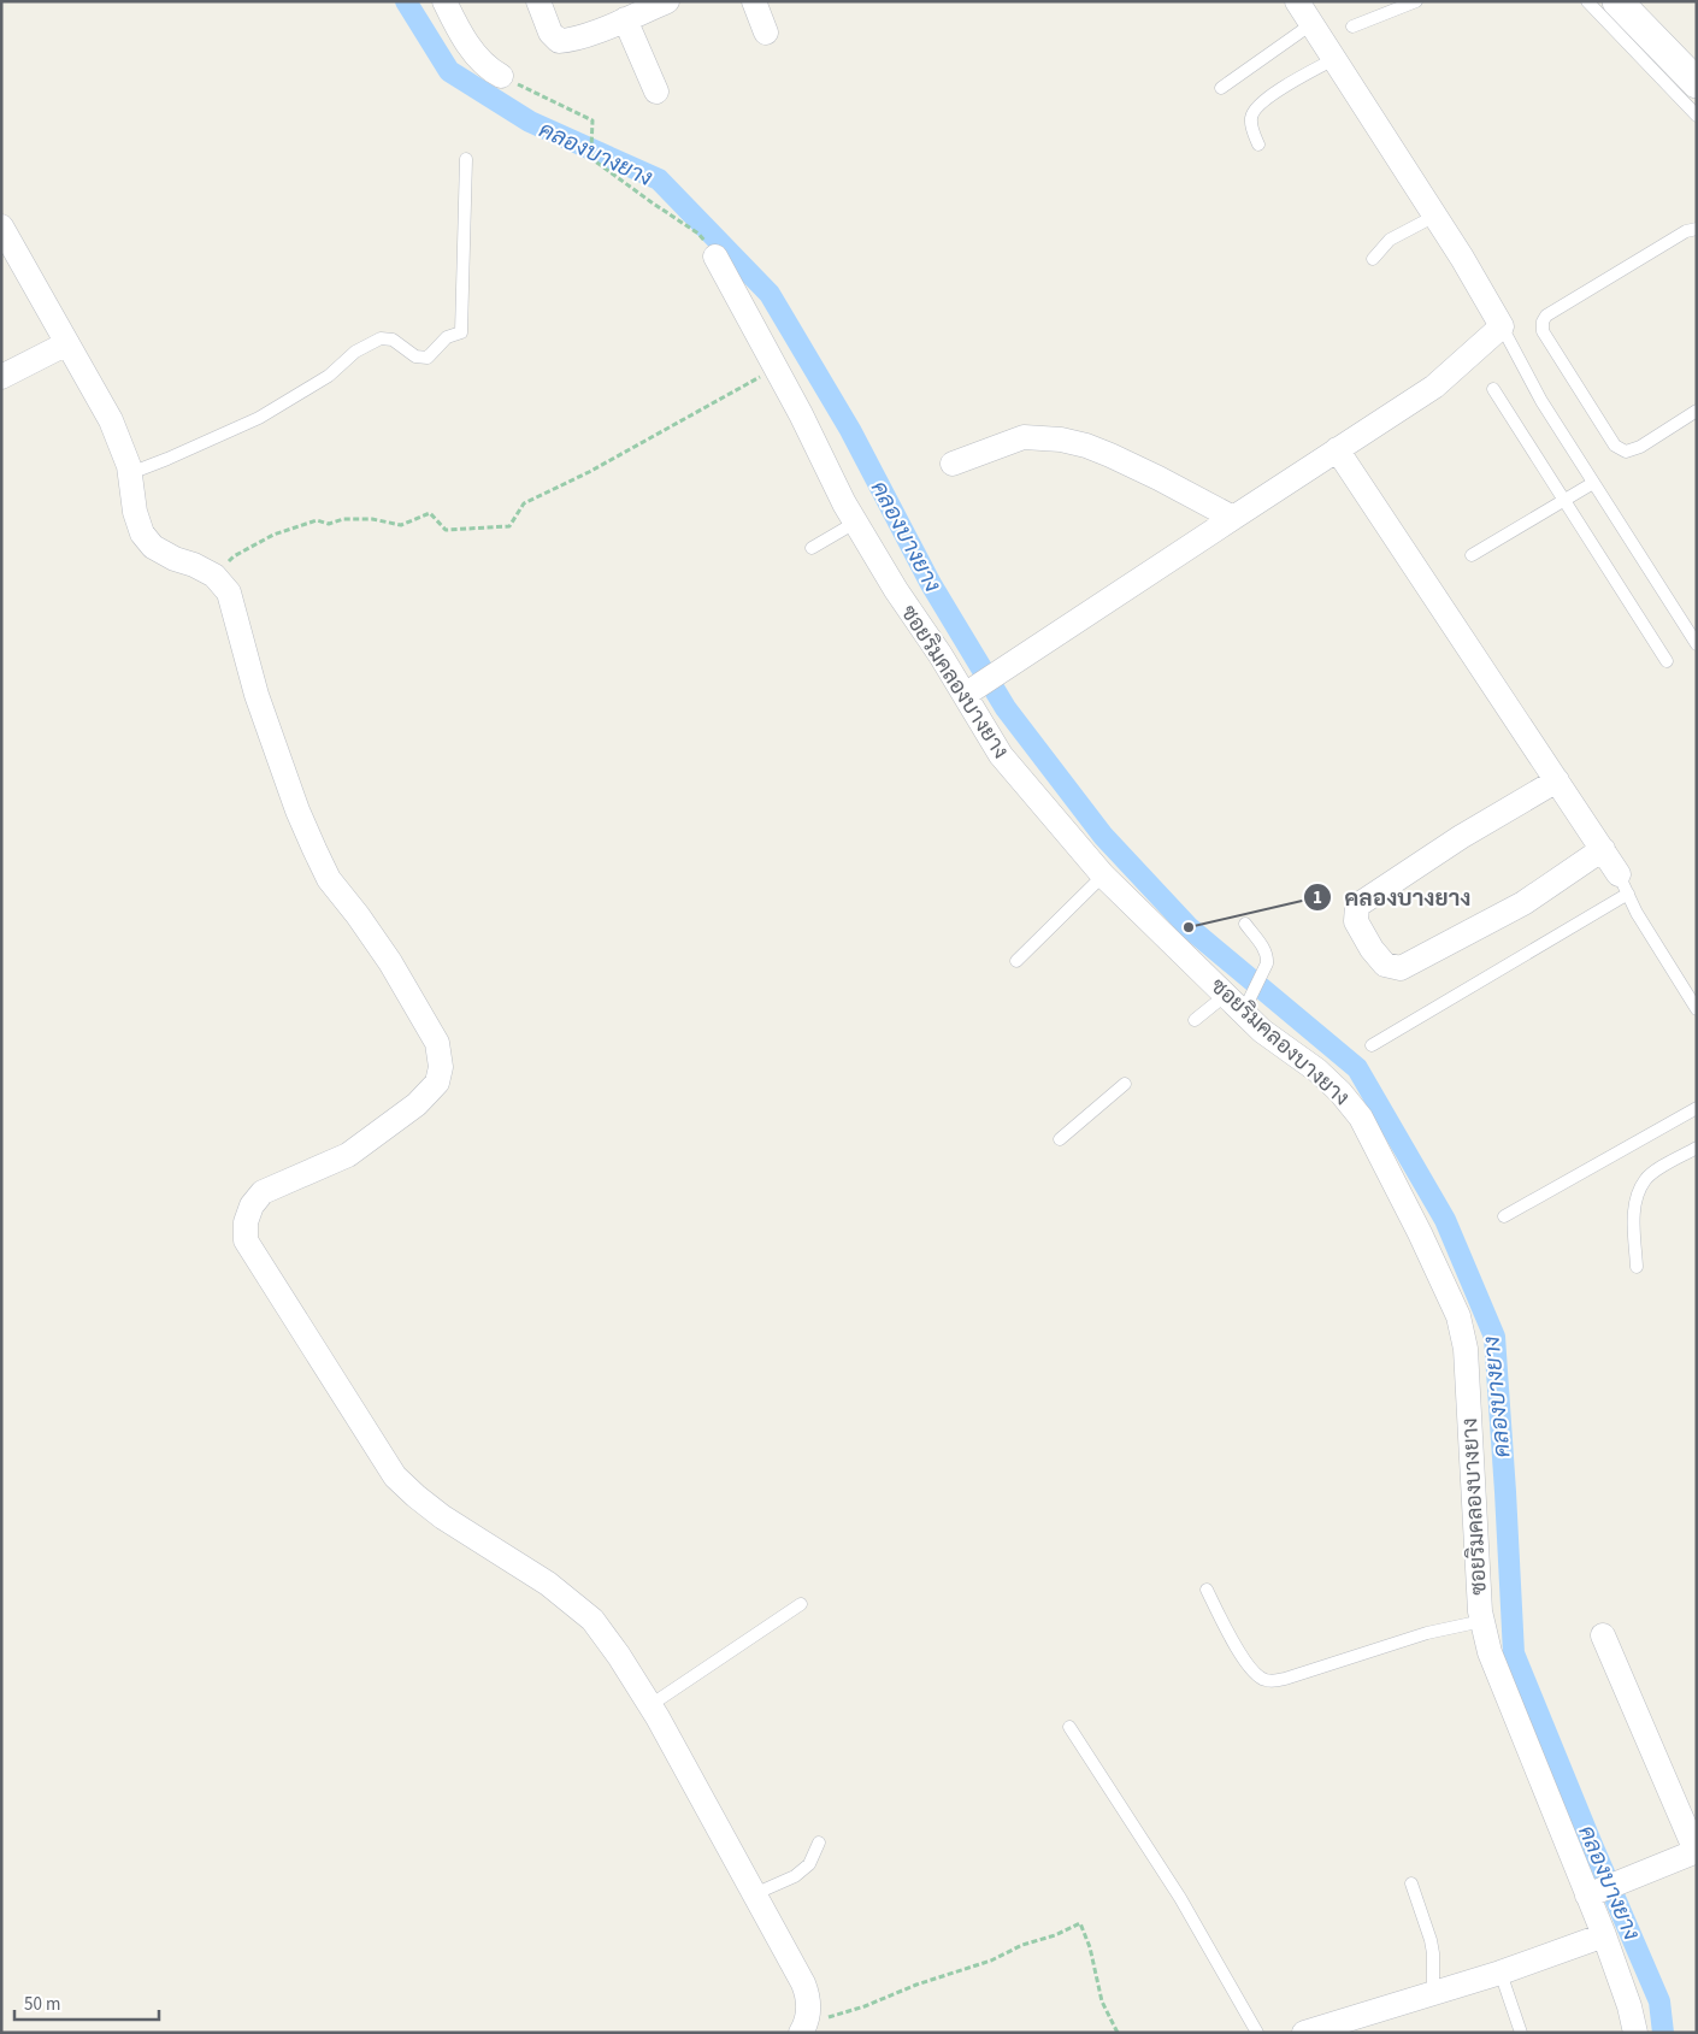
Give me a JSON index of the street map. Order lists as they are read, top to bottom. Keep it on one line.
{"streets":{"street":["ซอยริมคลองบางยาง"]},"water":["คลองบางยาง"],"places":["คลองบางยาง"],"scale_bar":"50 m"}
